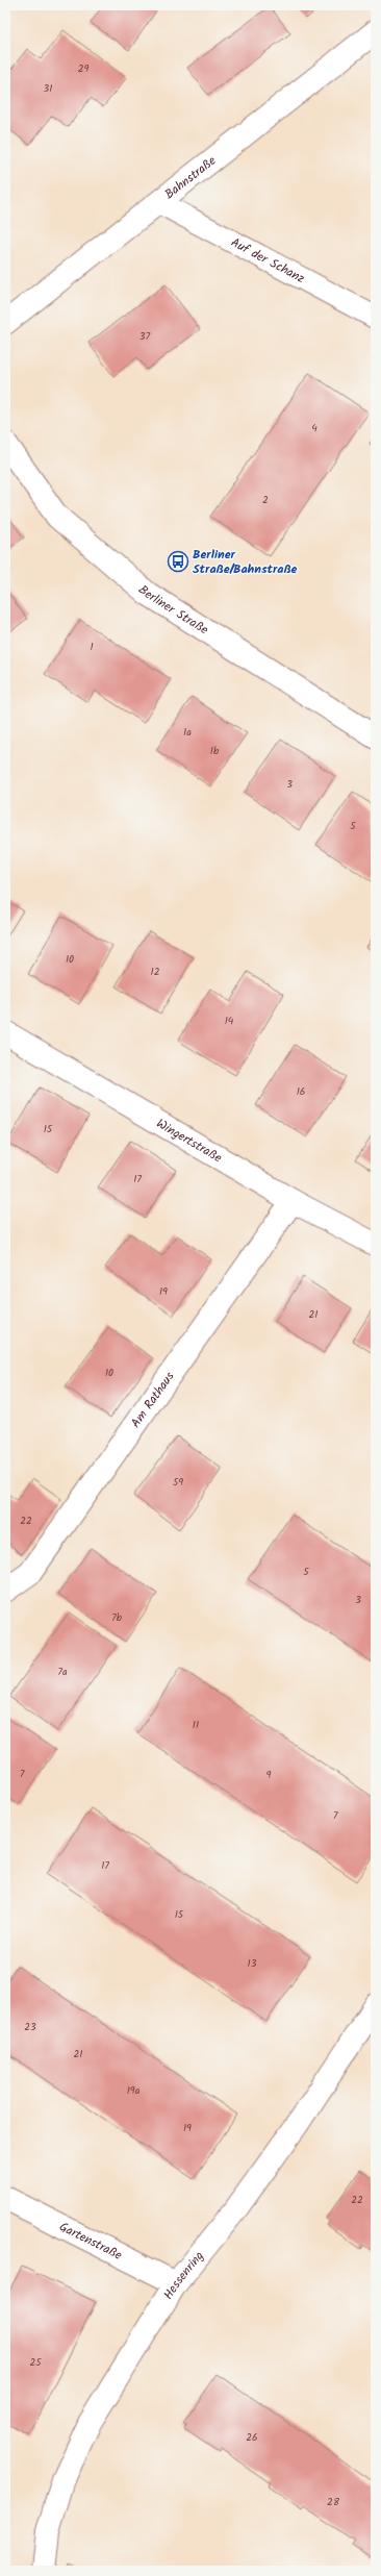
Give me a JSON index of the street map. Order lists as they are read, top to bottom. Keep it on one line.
{"streets":{"street":["Bahnstraße","Berliner Straße","Wingertstraße","Am Rathaus","Gartenstraße","Hessenring"],"lane":["Auf der Schanz"]},"crossings":[["Bahnstraße","Auf der Schanz"],["Wingertstraße","Am Rathaus"],["Gartenstraße","Hessenring"]],"places":{"bus stop":["Berliner Straße/Bahnstraße"]},"house_numbers":["29","31","37","4","2","1","1a","1b","3","5","10","12","14","16","15","17","19","21","10","59","22","5","3","7b","7a","11","7","9","7","17","15","13","23","21","19a","19","22","25","26","28"]}
